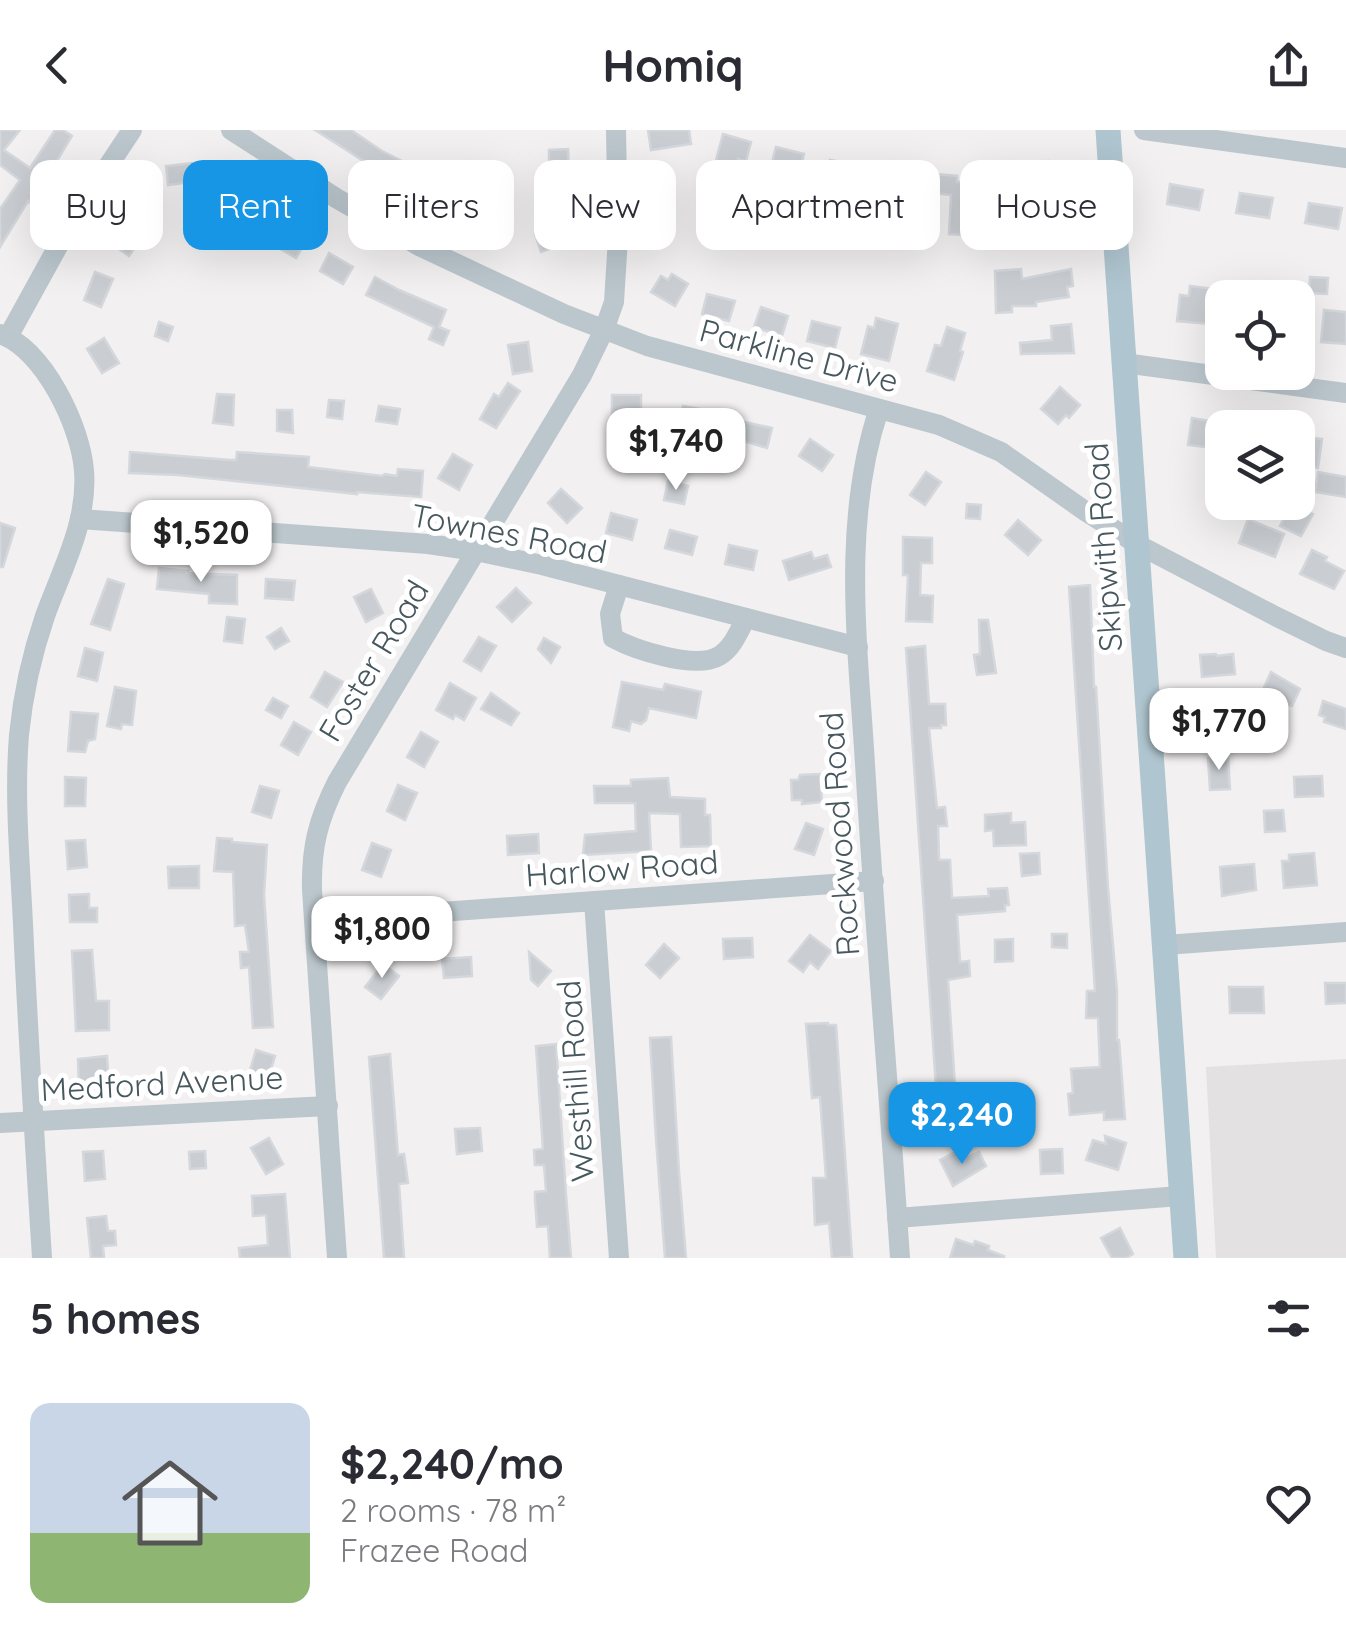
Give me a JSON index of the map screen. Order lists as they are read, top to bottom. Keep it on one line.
{"streets":{"main road":["Skipwith Road"],"street":["Parkline Drive","Townes Road","Foster Road","Rockwood Road","Harlow Road","Westhill Road","Medford Avenue"]},"crossings":[["Parkline Drive","Skipwith Road"],["Parkline Drive","Foster Road"],["Parkline Drive","Rockwood Road"],["Townes Road","Foster Road"],["Townes Road","Rockwood Road"],["Foster Road","Harlow Road"],["Foster Road","Medford Avenue"],["Rockwood Road","Harlow Road"],["Harlow Road","Westhill Road"]],"page":{"header":"Homiq","chip":["Buy","Rent","Filters","New","Apartment","House"],"price":["$1,740","$1,520","$1,770","$1,800","$2,240"],"heading":"5 homes","list":[{"name":"$2,240/mo","note":"2 rooms · 78 m² · Frazee Road"}]}}
